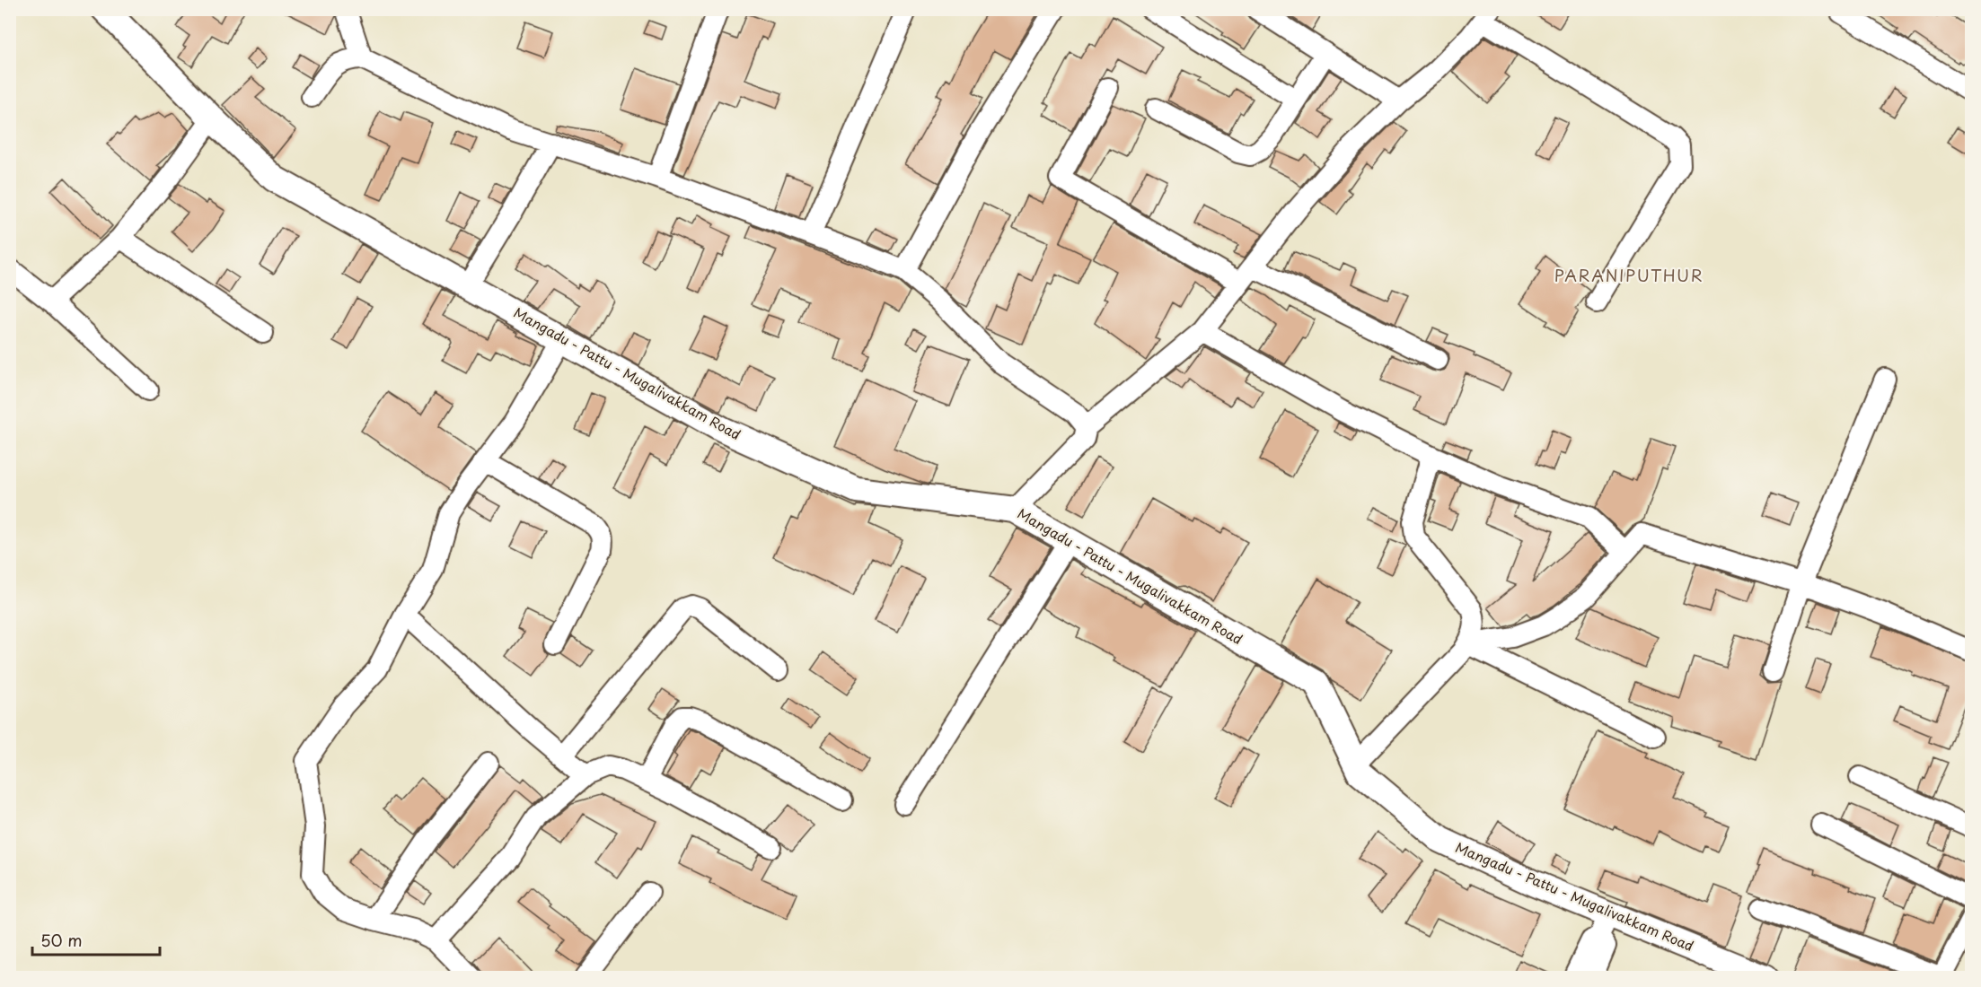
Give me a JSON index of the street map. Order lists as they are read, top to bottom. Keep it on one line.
{"streets":{"street":["Mangadu - Pattu - Mugalivakkam Road"]},"districts":["PARANIPUTHUR"],"scale_bar":"50 m"}
